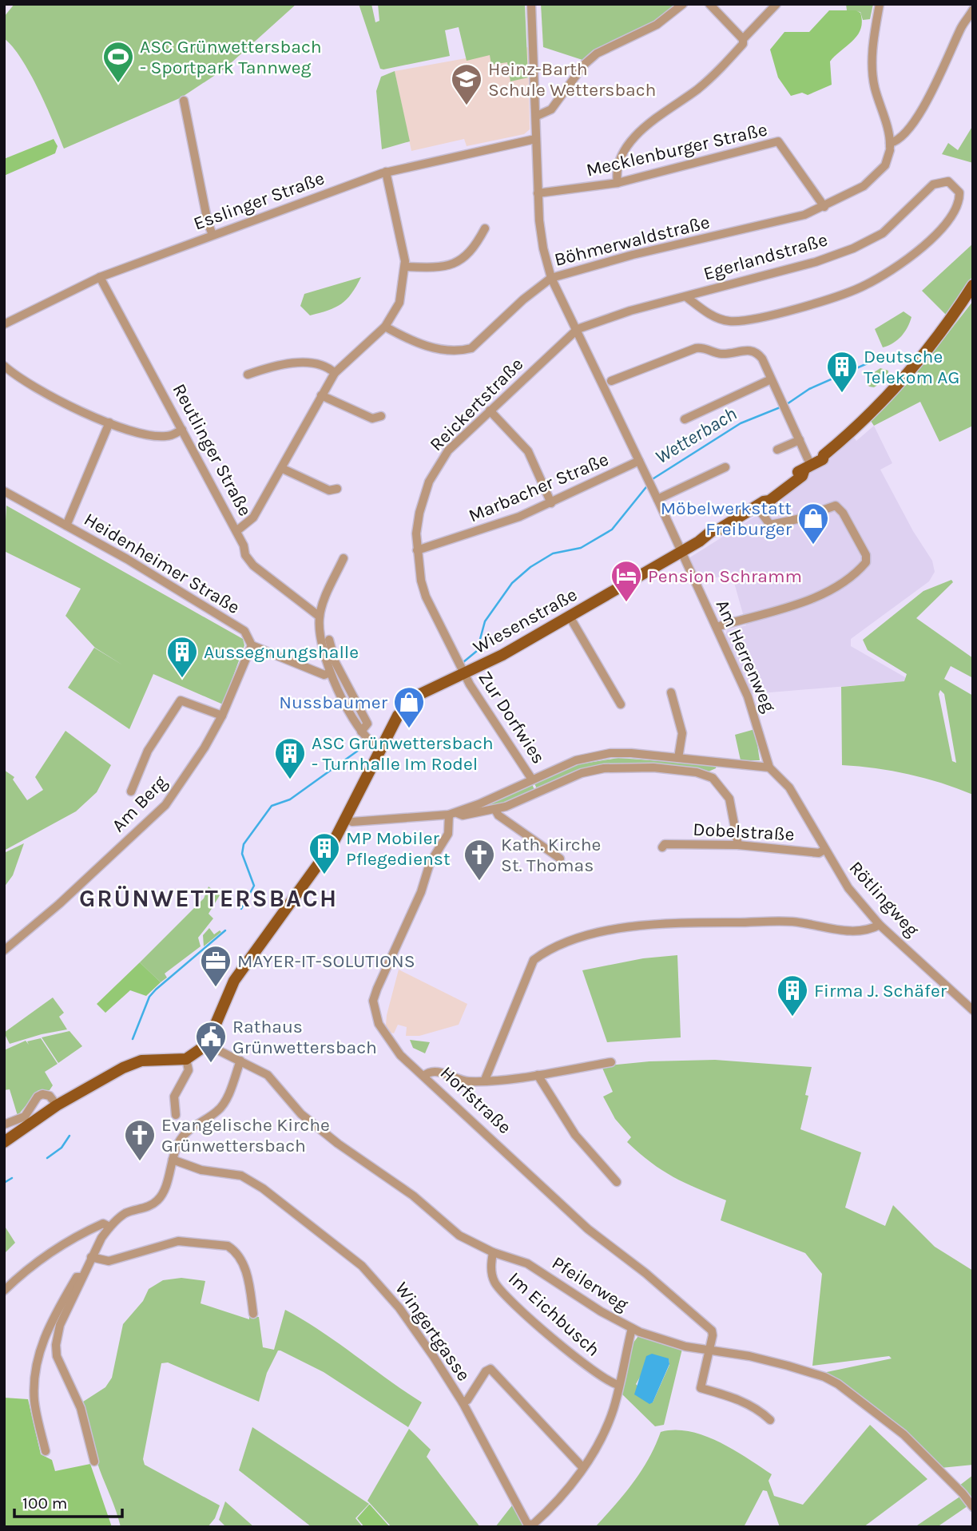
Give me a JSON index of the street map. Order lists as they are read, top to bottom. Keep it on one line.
{"streets":{"main road":["Wiesenstraße"],"street":["Mecklenburger Straße","Esslinger Straße","Böhmerwaldstraße","Egerlandstraße","Reickertstraße","Reutlinger Straße","Marbacher Straße","Heidenheimer Straße","Am Herrenweg","Zur Dorfwies","Am Berg","Dobelstraße","Rötlingweg","Horfstraße","Pfeilerweg","Im Eichbusch","Wingertgasse"]},"crossings":[["Mecklenburger Straße","Böhmerwaldstraße"],["Mecklenburger Straße","Am Herrenweg"],["Esslinger Straße","Reutlinger Straße"],["Esslinger Straße","Am Herrenweg"],["Böhmerwaldstraße","Am Herrenweg"],["Egerlandstraße","Reickertstraße"],["Egerlandstraße","Am Herrenweg"],["Reickertstraße","Marbacher Straße"],["Reickertstraße","Wiesenstraße"],["Reickertstraße","Am Herrenweg"],["Reickertstraße","Zur Dorfwies"],["Marbacher Straße","Am Herrenweg"],["Heidenheimer Straße","Am Berg"],["Wiesenstraße","Am Herrenweg"],["Wiesenstraße","Zur Dorfwies"],["Wiesenstraße","Pfeilerweg"],["Am Herrenweg","Rötlingweg"],["Dobelstraße","Rötlingweg"],["Horfstraße","Pfeilerweg"],["Pfeilerweg","Im Eichbusch"]],"districts":["GRÜNWETTERSBACH"],"water":["Wetterbach"],"places":{"sports":["ASC Grünwettersbach - Sportpark Tannweg"],"school or university":["Heinz-Barth Schule Wettersbach"],"building":["Deutsche Telekom AG","Aussegnungshalle","ASC Grünwettersbach - Turnhalle Im Rodel","MP Mobiler Pflegedienst","Firma J. Schäfer"],"shop":["Möbelwerkstatt Freiburger","Nussbaumer"],"hotel":["Pension Schramm"],"church":["Kath. Kirche St. Thomas","Evangelische Kirche Grünwettersbach"],"office":["MAYER-IT-SOLUTIONS"],"public building":["Rathaus Grünwettersbach"]},"scale_bar":"100 m"}
